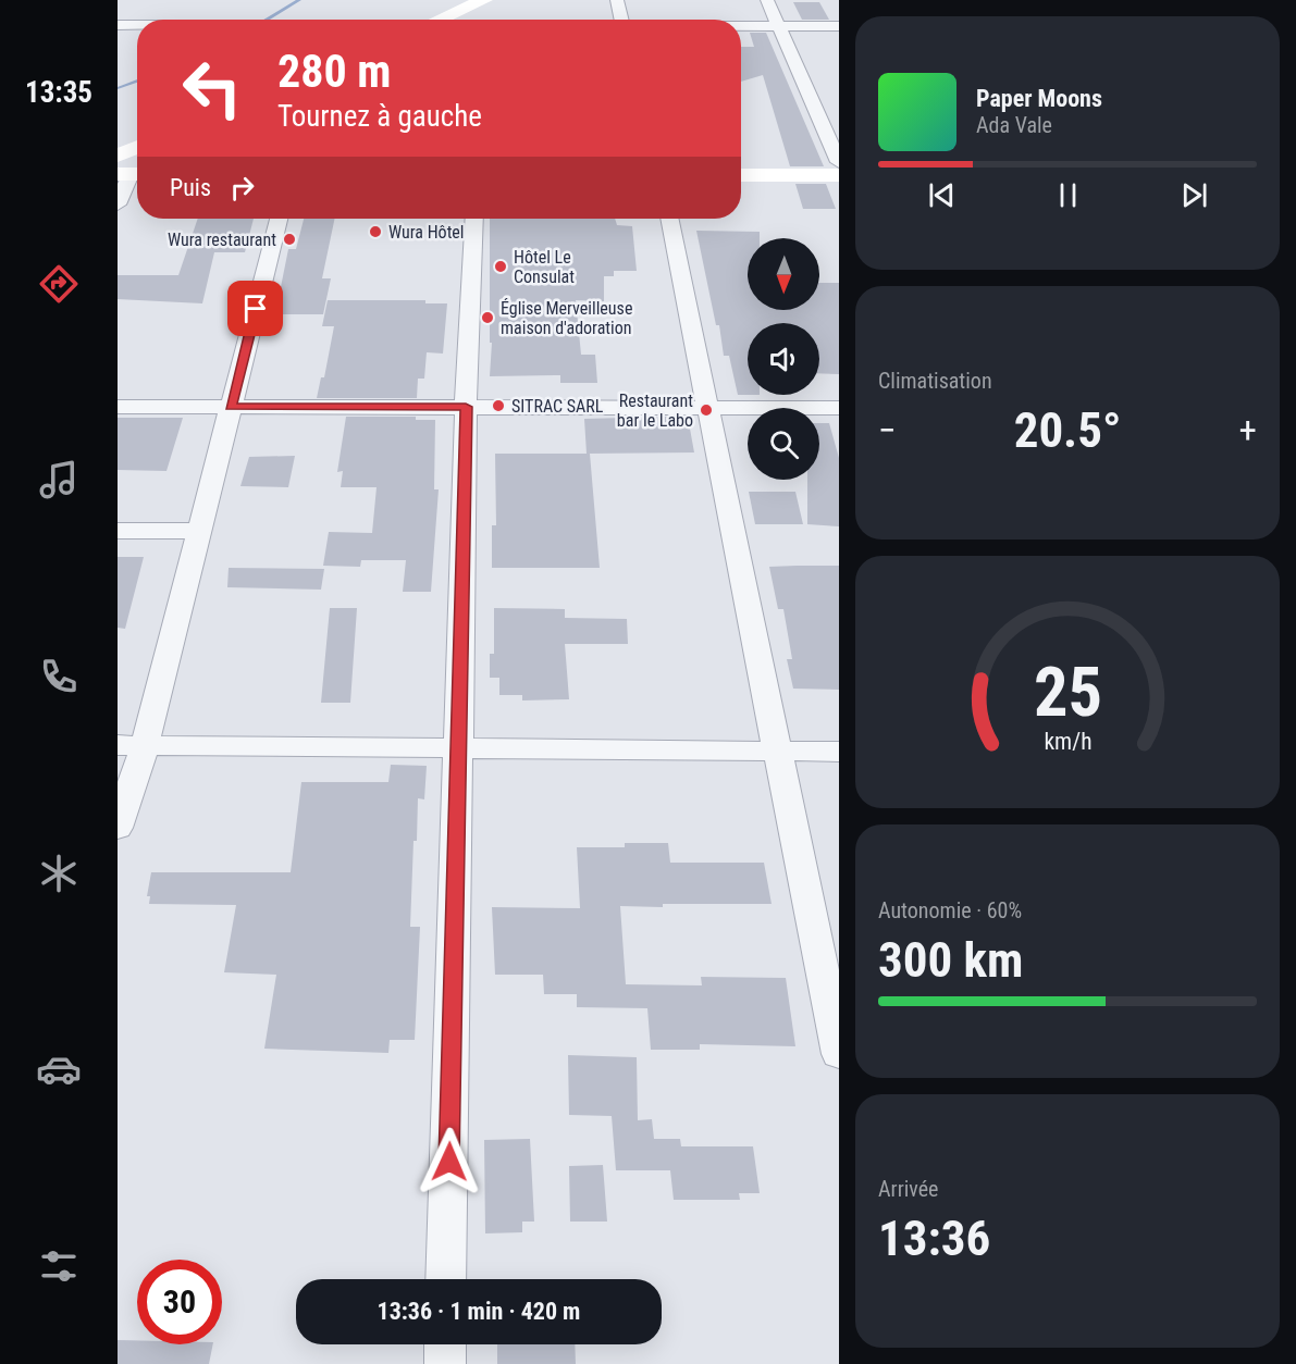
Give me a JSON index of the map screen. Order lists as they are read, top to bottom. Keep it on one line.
{"places":["Wura Hôtel","Wura restaurant","Hôtel Le Consulat","Église Merveilleuse maison d'adoration","SITRAC SARL","Restaurant bar le Labo"],"north":"bottom","page":{"tabs":"13:35","turn":["280 m","Tournez à gauche"],"song":["Paper Moons","Ada Vale"],"then":"Puis","tile":["Climatisation",["Autonomie · 60%","300 km"],["Arrivée","13:36"]],"heat":["−","20.5°","+"],"limit":"30","trip":"13:36 · 1 min · 420 m","gauge":["25","km/h"]}}
